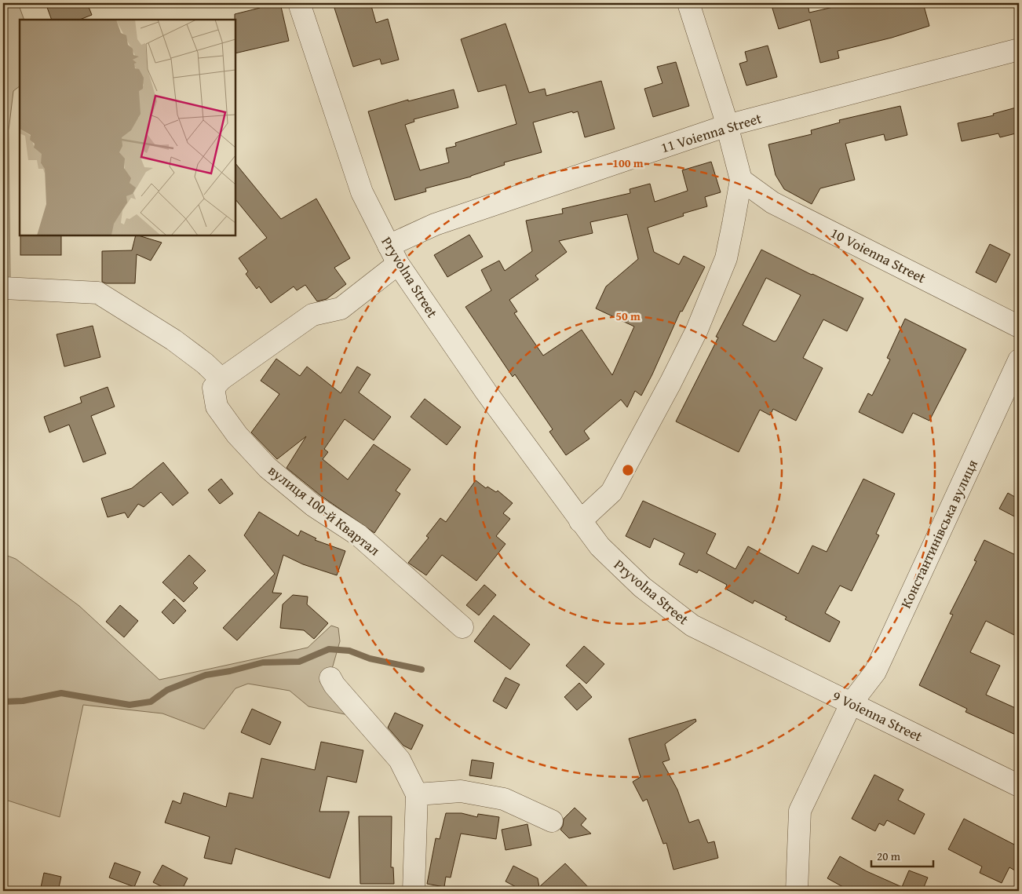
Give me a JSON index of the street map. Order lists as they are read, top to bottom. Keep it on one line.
{"streets":{"street":["11 Voienna Street","10 Voienna Street","Pryvolna Street","вулиця 100-й Квартал","Константинівська вулиця","9 Voienna Street"]},"crossings":[["11 Voienna Street","Pryvolna Street"],["Pryvolna Street","9 Voienna Street"],["Константинівська вулиця","9 Voienna Street"]],"scale_bar":"20 m","rings":["100 m","50 m"]}
